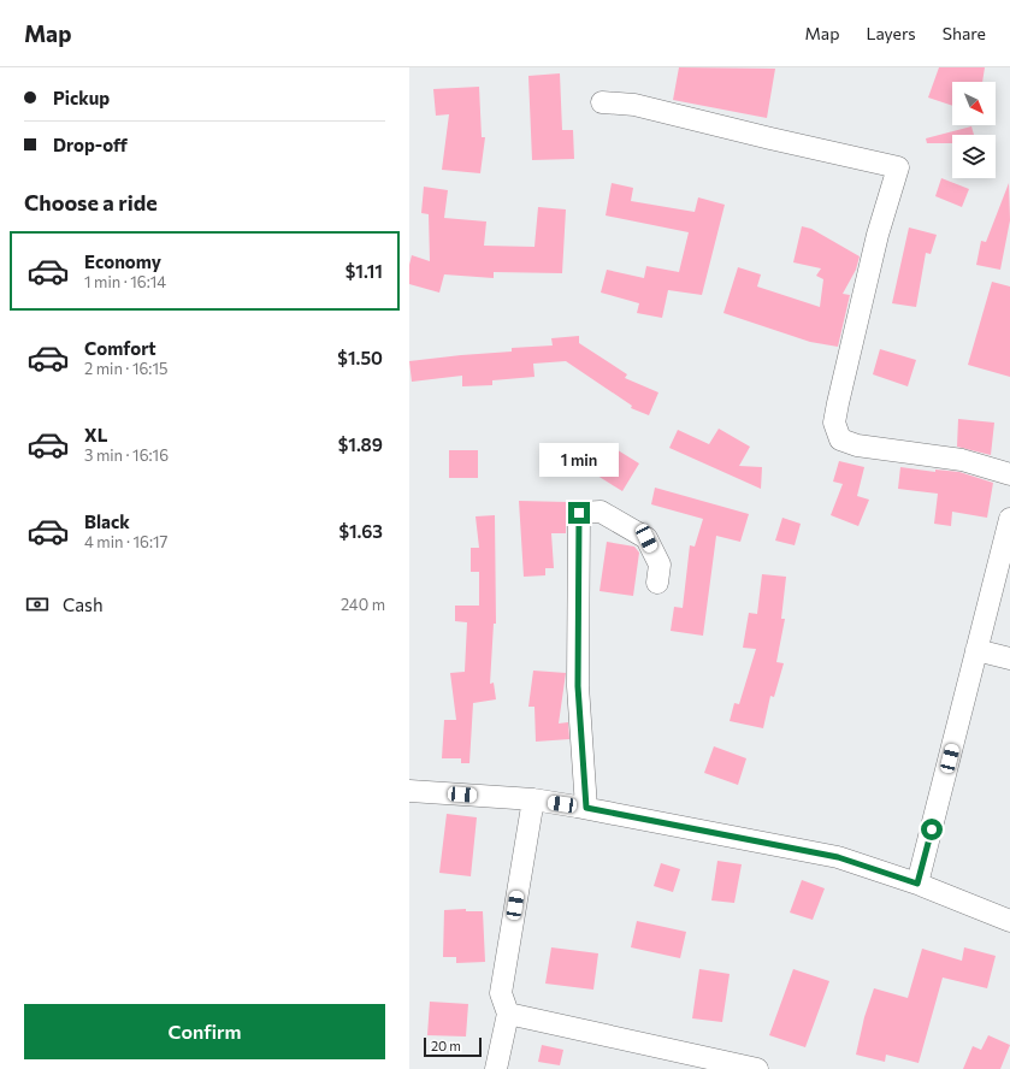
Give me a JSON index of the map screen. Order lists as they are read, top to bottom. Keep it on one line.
{"scale_bar":"20 m","north":"bottom right","page":{"header":"Map","nav":["Map","Layers","Share"],"banner":["Pickup","Drop-off"],"heading":"Choose a ride","list":[{"name":"Economy","note":"1 min · 16:14","value":"$1.11"},{"name":"Comfort","note":"2 min · 16:15","value":"$1.50"},{"name":"XL","note":"3 min · 16:16","value":"$1.89"},{"name":"Black","note":"4 min · 16:17","value":"$1.63"}],"bubble":"1 min","pay":["Cash","240 m"],"buttons":"Confirm","scale":"20 m"}}
